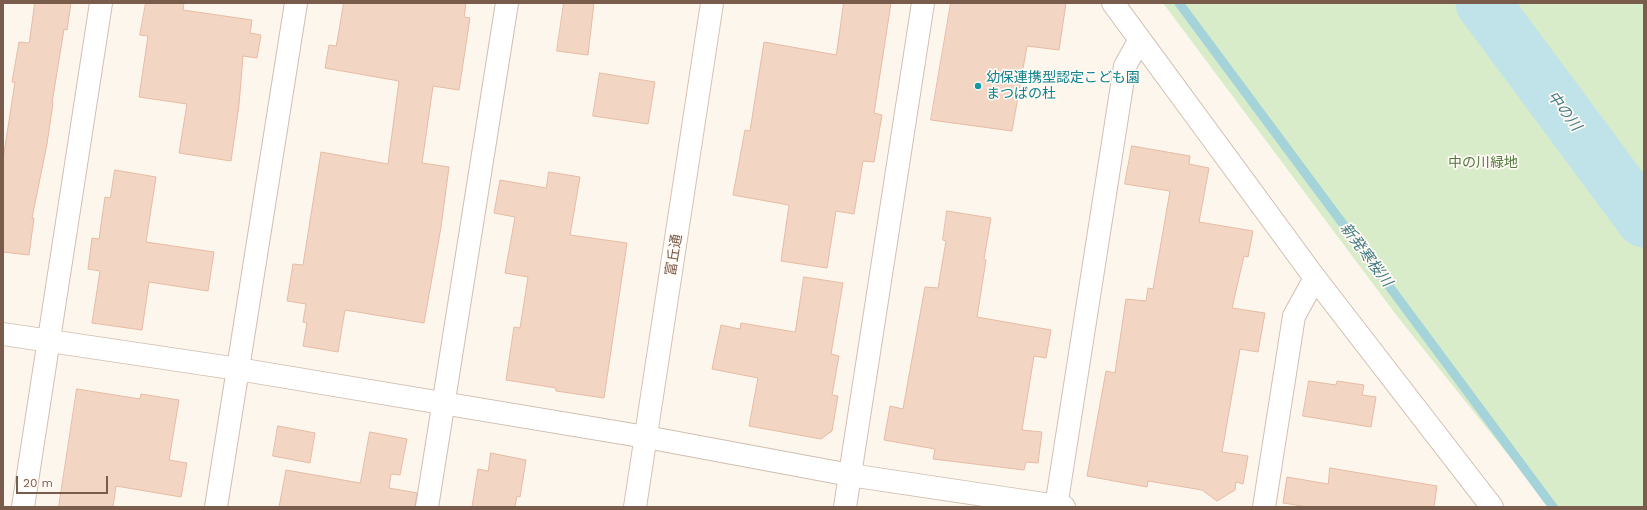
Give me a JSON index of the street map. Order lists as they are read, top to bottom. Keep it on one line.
{"streets":{"street":["富丘通"]},"water":["中の川","新発寒桜川"],"parks":["中の川緑地"],"places":["幼保連携型認定こども園 まつばの杜"],"scale_bar":"20 m"}
